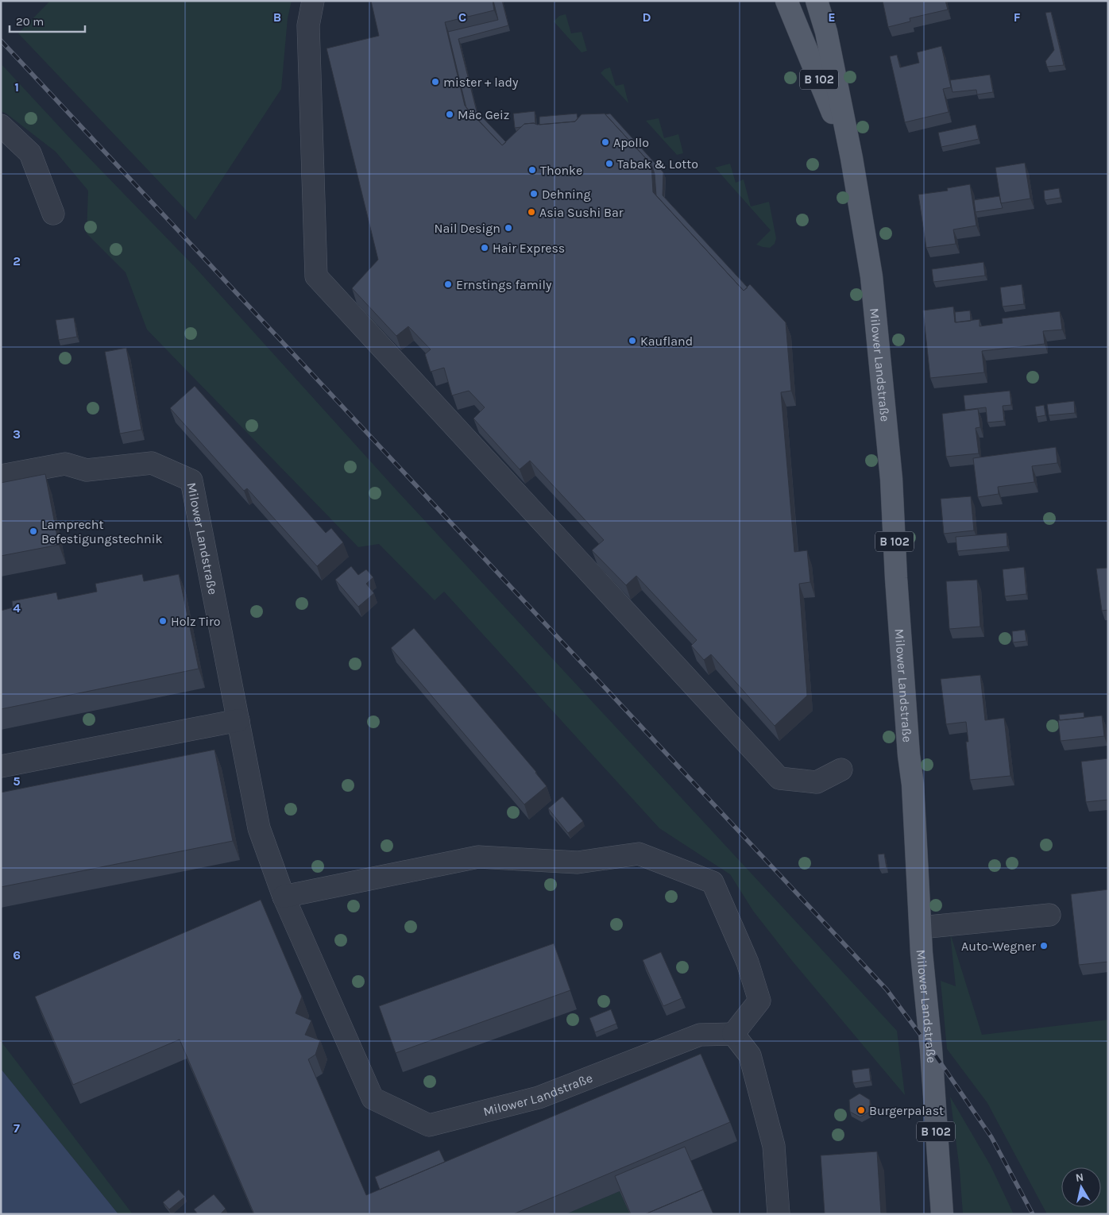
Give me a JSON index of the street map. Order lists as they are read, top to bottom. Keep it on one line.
{"streets":{"main road":["B 102","Milower Landstraße"]},"places":["mister + lady","Mäc Geiz","Apollo","Tabak & Lotto","Thonke","Dehning","Asia Sushi Bar","Nail Design","Hair Express","Ernstings family","Kaufland","Lamprecht Befestigungstechnik","Holz Tiro","Auto-Wegner","Burgerpalast"],"scale_bar":"20 m","north":"top","grid":{"columns":["B","C","D","E","F"],"rows":["1","2","3","4","5","6","7"]}}
